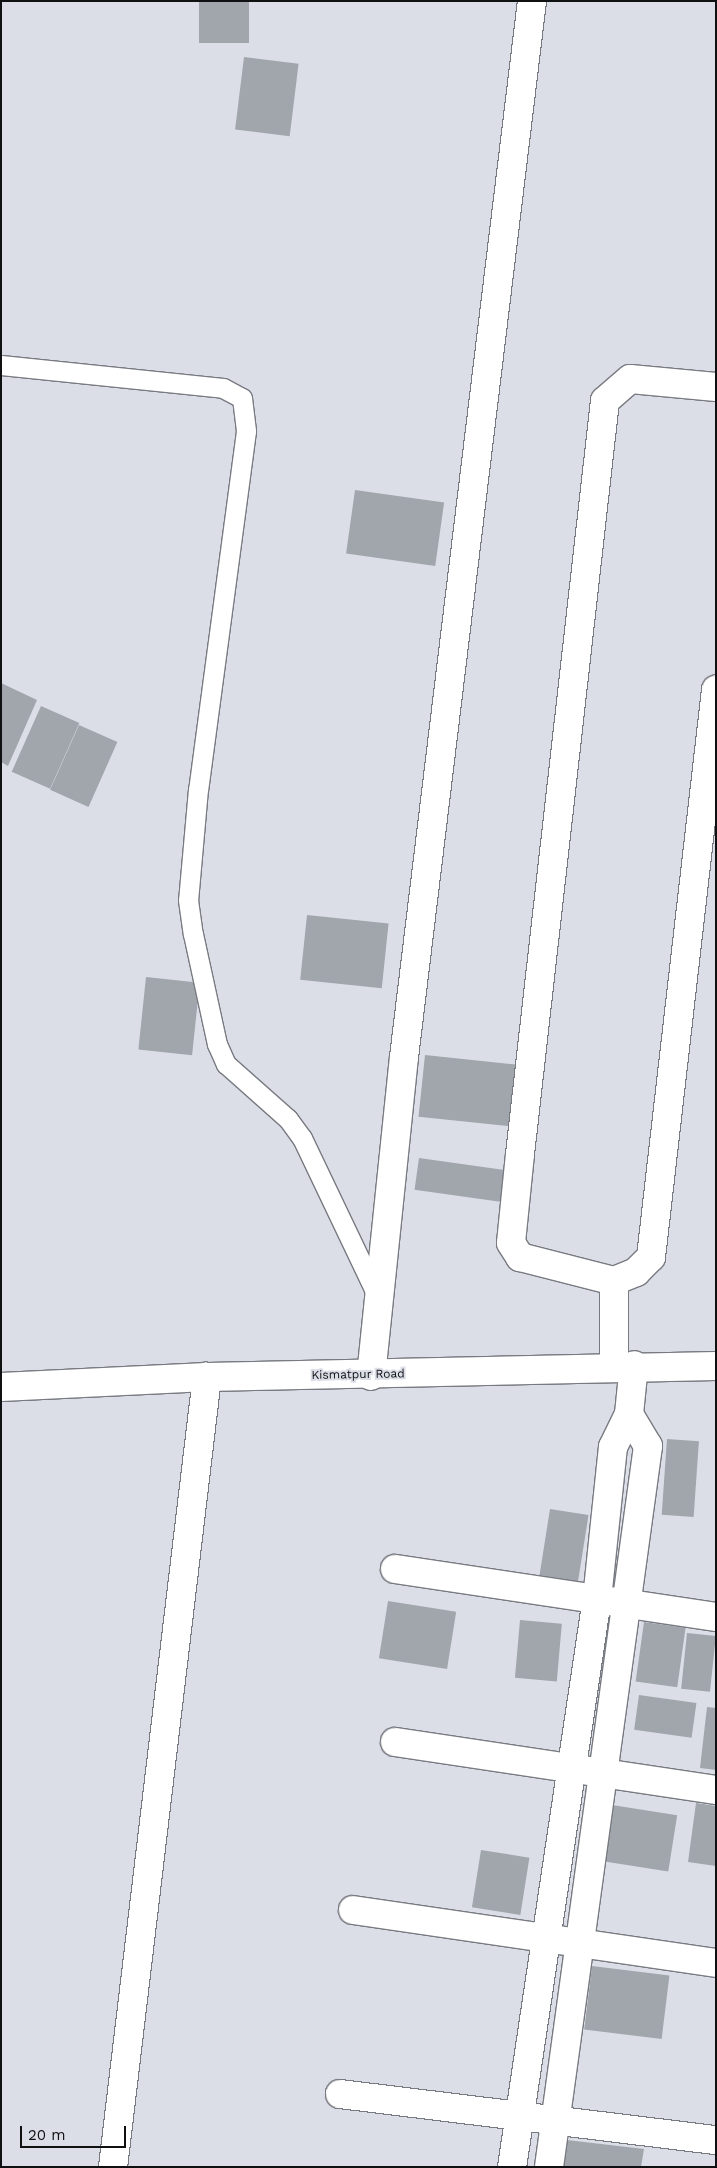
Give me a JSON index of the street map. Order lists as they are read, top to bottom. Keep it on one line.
{"streets":{"street":["Kismatpur Road"]},"scale_bar":"20 m"}
